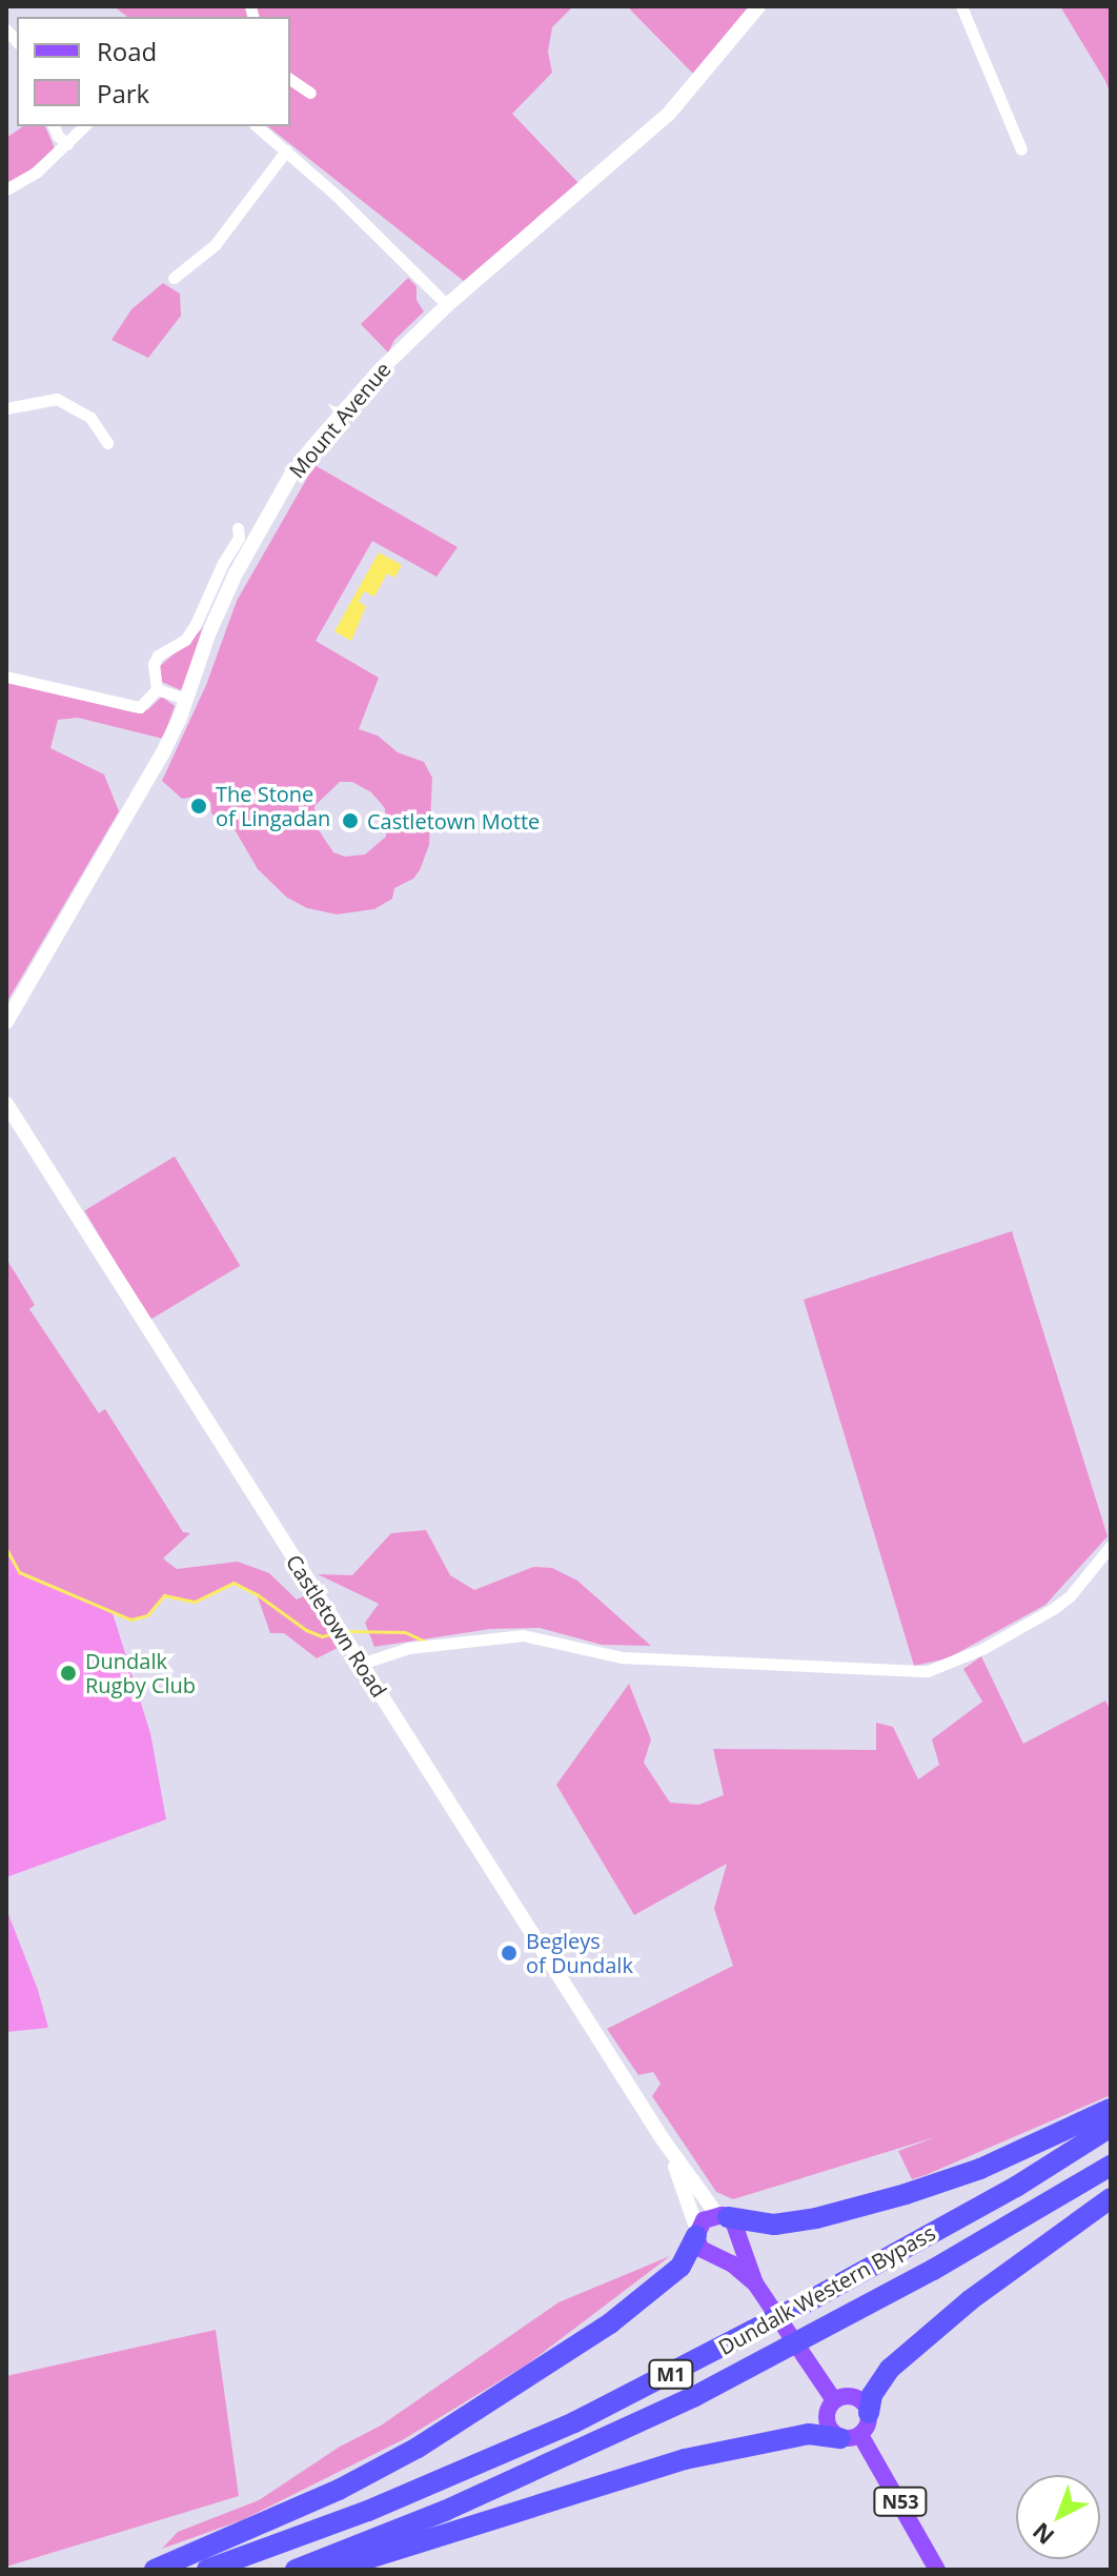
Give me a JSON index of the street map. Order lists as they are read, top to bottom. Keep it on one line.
{"streets":{"highway":["Dundalk Western Bypass","M1"],"main road":["Mount Avenue","Castletown Road","N53"]},"crossings":[["Castletown Road","N53"]],"places":["The Stone of Lingadan","Castletown Motte","Dundalk Rugby Club","Begleys of Dundalk"],"legend":["Road","Park"],"north":"bottom left"}
